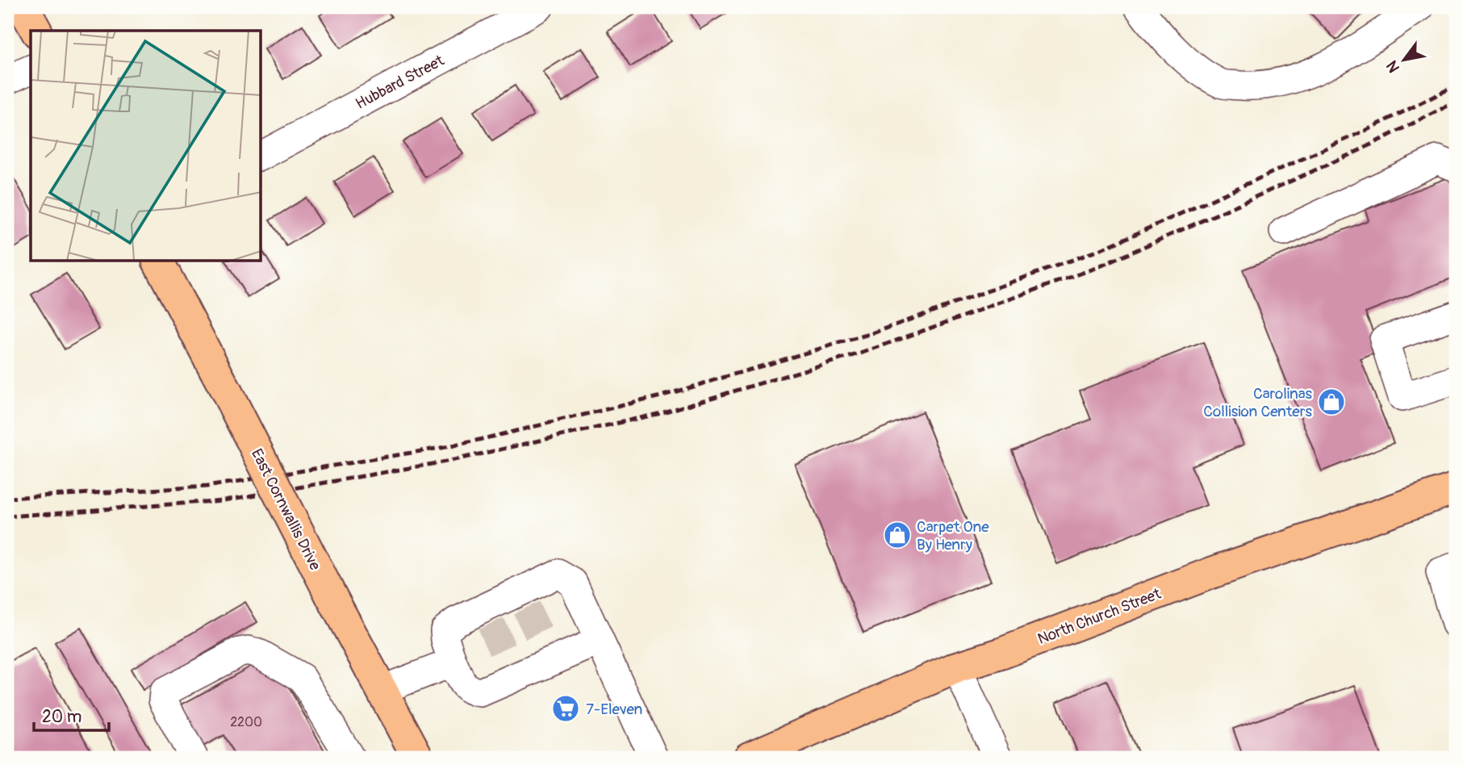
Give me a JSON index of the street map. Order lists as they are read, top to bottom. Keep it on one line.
{"streets":{"main road":["East Cornwallis Drive","North Church Street"],"street":["Hubbard Street"]},"places":{"shop":["Carolinas Collision Centers","Carpet One By Henry"],"supermarket":["7-Eleven"]},"house_numbers":["2200"],"scale_bar":"20 m","north":"bottom left"}
